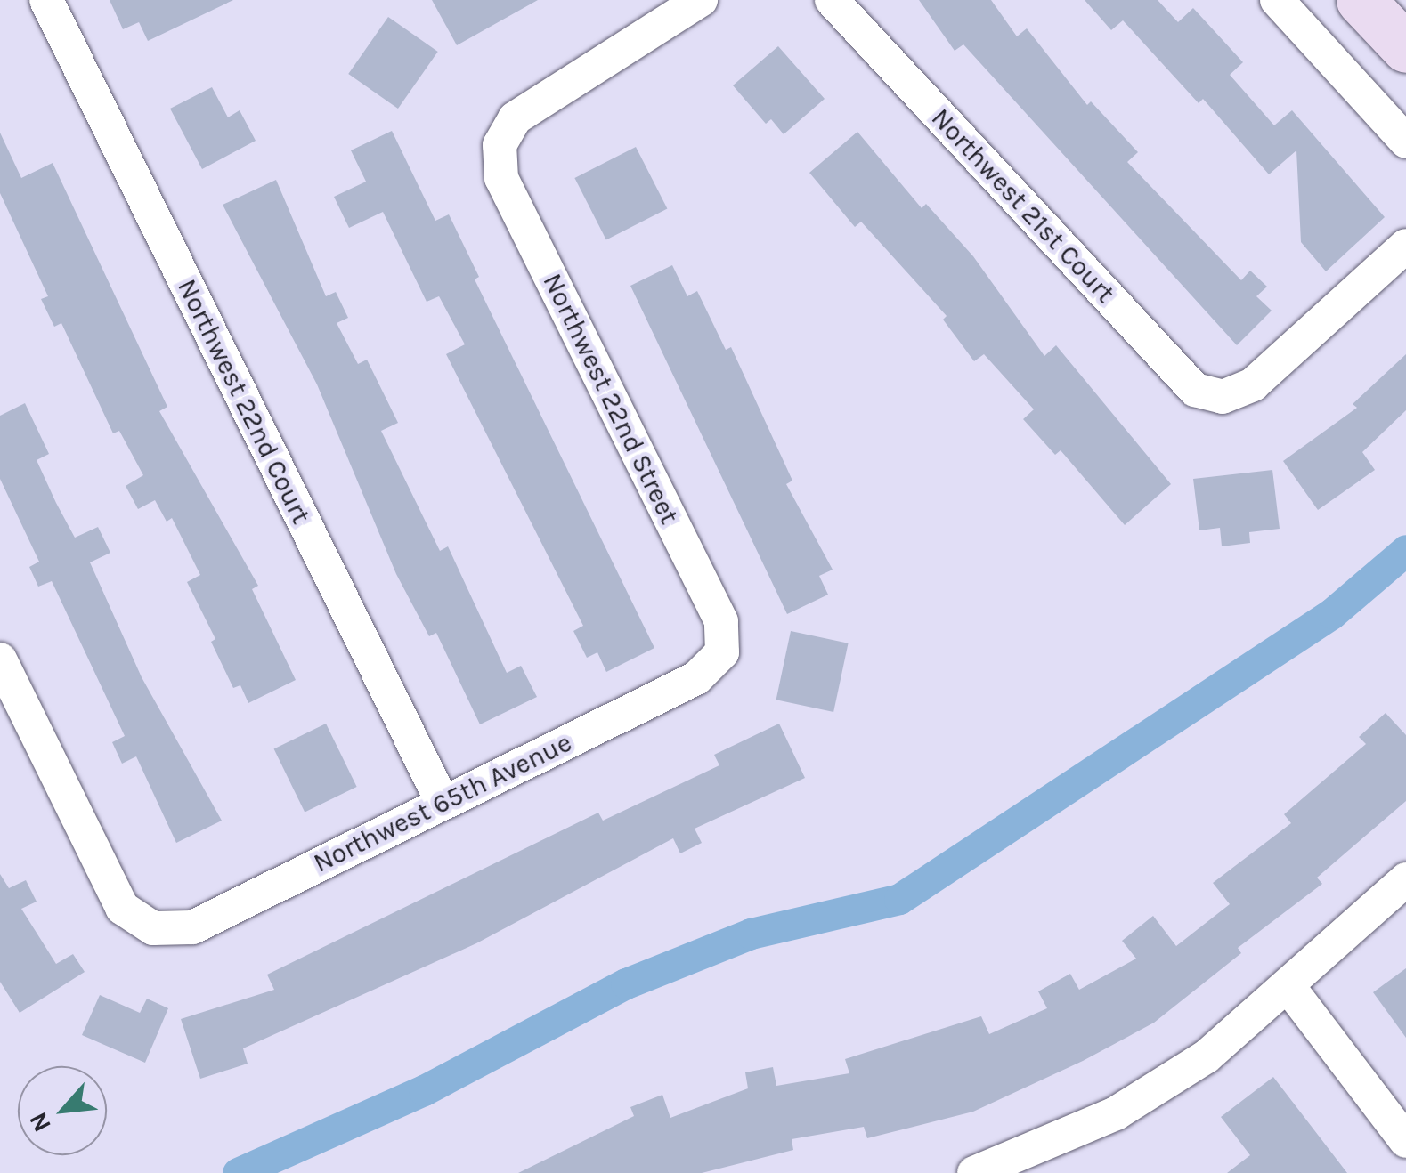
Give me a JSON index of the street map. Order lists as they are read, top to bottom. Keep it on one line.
{"streets":{"street":["Northwest 21st Court","Northwest 22nd Street","Northwest 22nd Court","Northwest 65th Avenue"]},"crossings":[["Northwest 22nd Street","Northwest 65th Avenue"],["Northwest 22nd Court","Northwest 65th Avenue"]],"north":"bottom left"}
